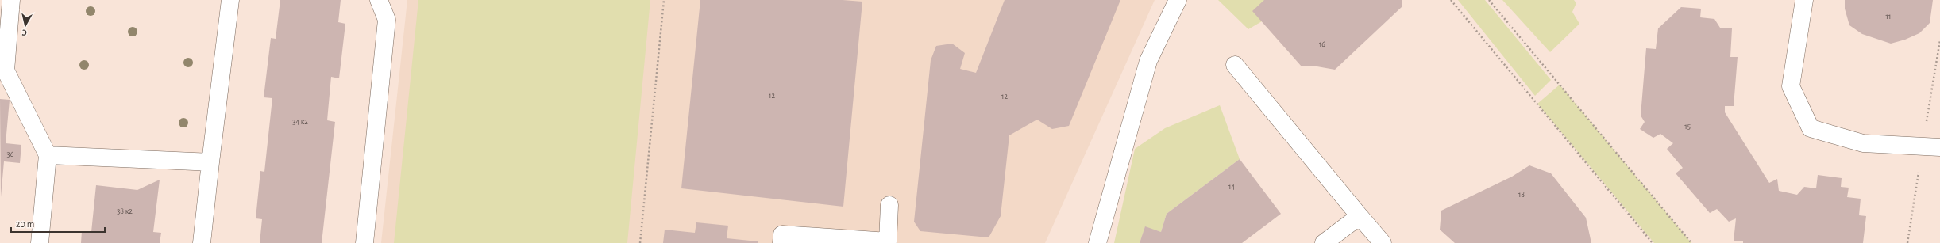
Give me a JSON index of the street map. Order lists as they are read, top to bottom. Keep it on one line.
{"house_numbers":["11","16","12","12","34 к2","15","36","14","18","38 к2"],"scale_bar":"20 m","north":"bottom"}
